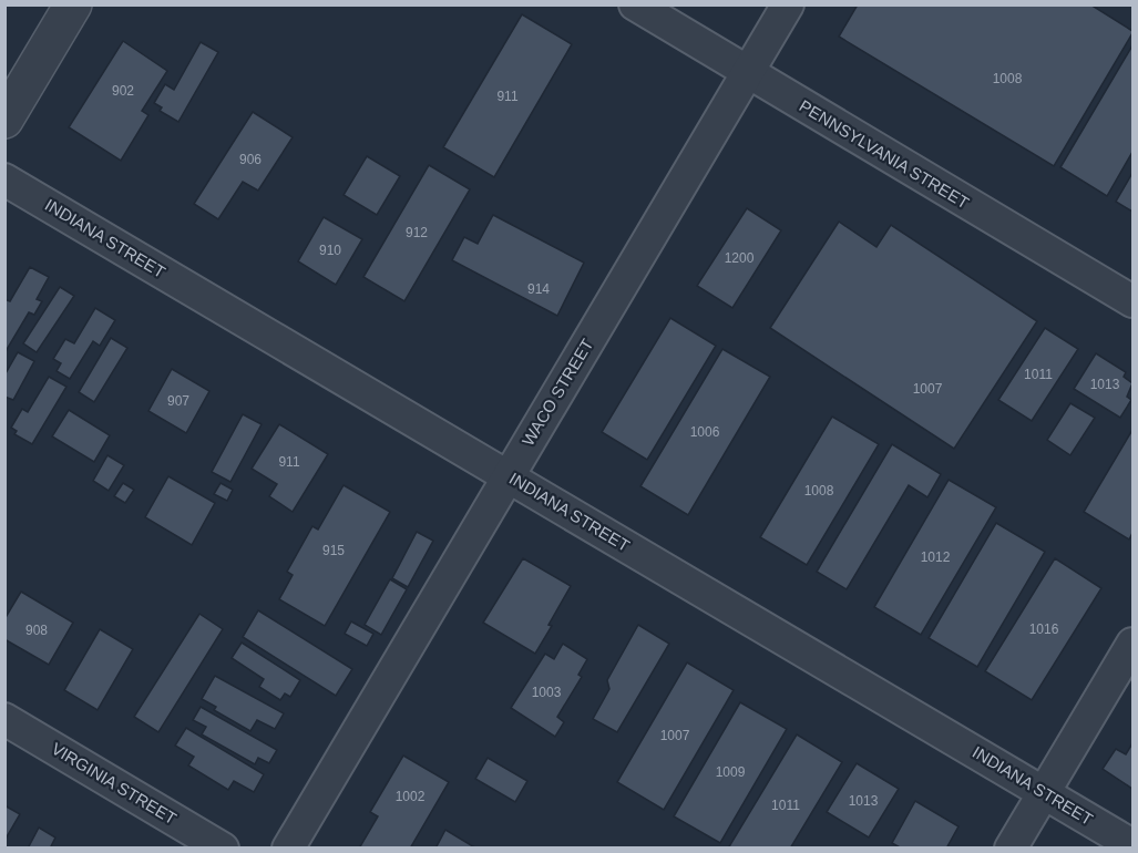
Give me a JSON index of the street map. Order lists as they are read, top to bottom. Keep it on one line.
{"streets":{"street":["PENNSYLVANIA STREET","INDIANA STREET","WACO STREET","VIRGINIA STREET"]},"crossings":[["PENNSYLVANIA STREET","WACO STREET"],["INDIANA STREET","WACO STREET"]],"house_numbers":["1008","902","911","906","912","910","1200","914","1011","1013","1007","907","1006","911","1008","915","1012","1016","908","1003","1007","1009","1002","1013","1011"]}
